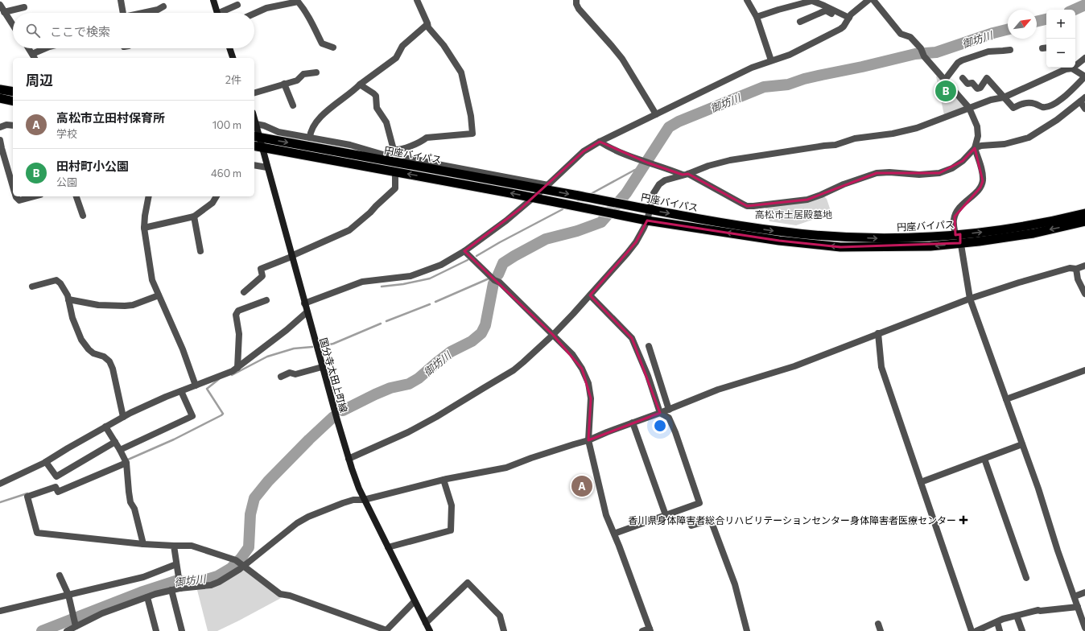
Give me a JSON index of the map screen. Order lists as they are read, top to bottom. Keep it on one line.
{"streets":{"highway":["円座バイパス"],"main road":["国分寺太田上町線"]},"crossings":[["円座バイパス","国分寺太田上町線"]],"water":["御坊川"],"parks":["高松市土居殿墓地"],"places":{"health":["香川県身体障害者総合リハビリテーションセンター身体障害者医療センター"]},"north":"top right","page":{"map_buttons":["+","−"],"search":"ここで検索","heading":["周辺","2件"],"pins":["B","A"],"list":[{"mark":"A","name":"高松市立田村保育所","note":"学校","value":"100 m"},{"mark":"B","name":"田村町小公園","note":"公園","value":"460 m"}]}}
